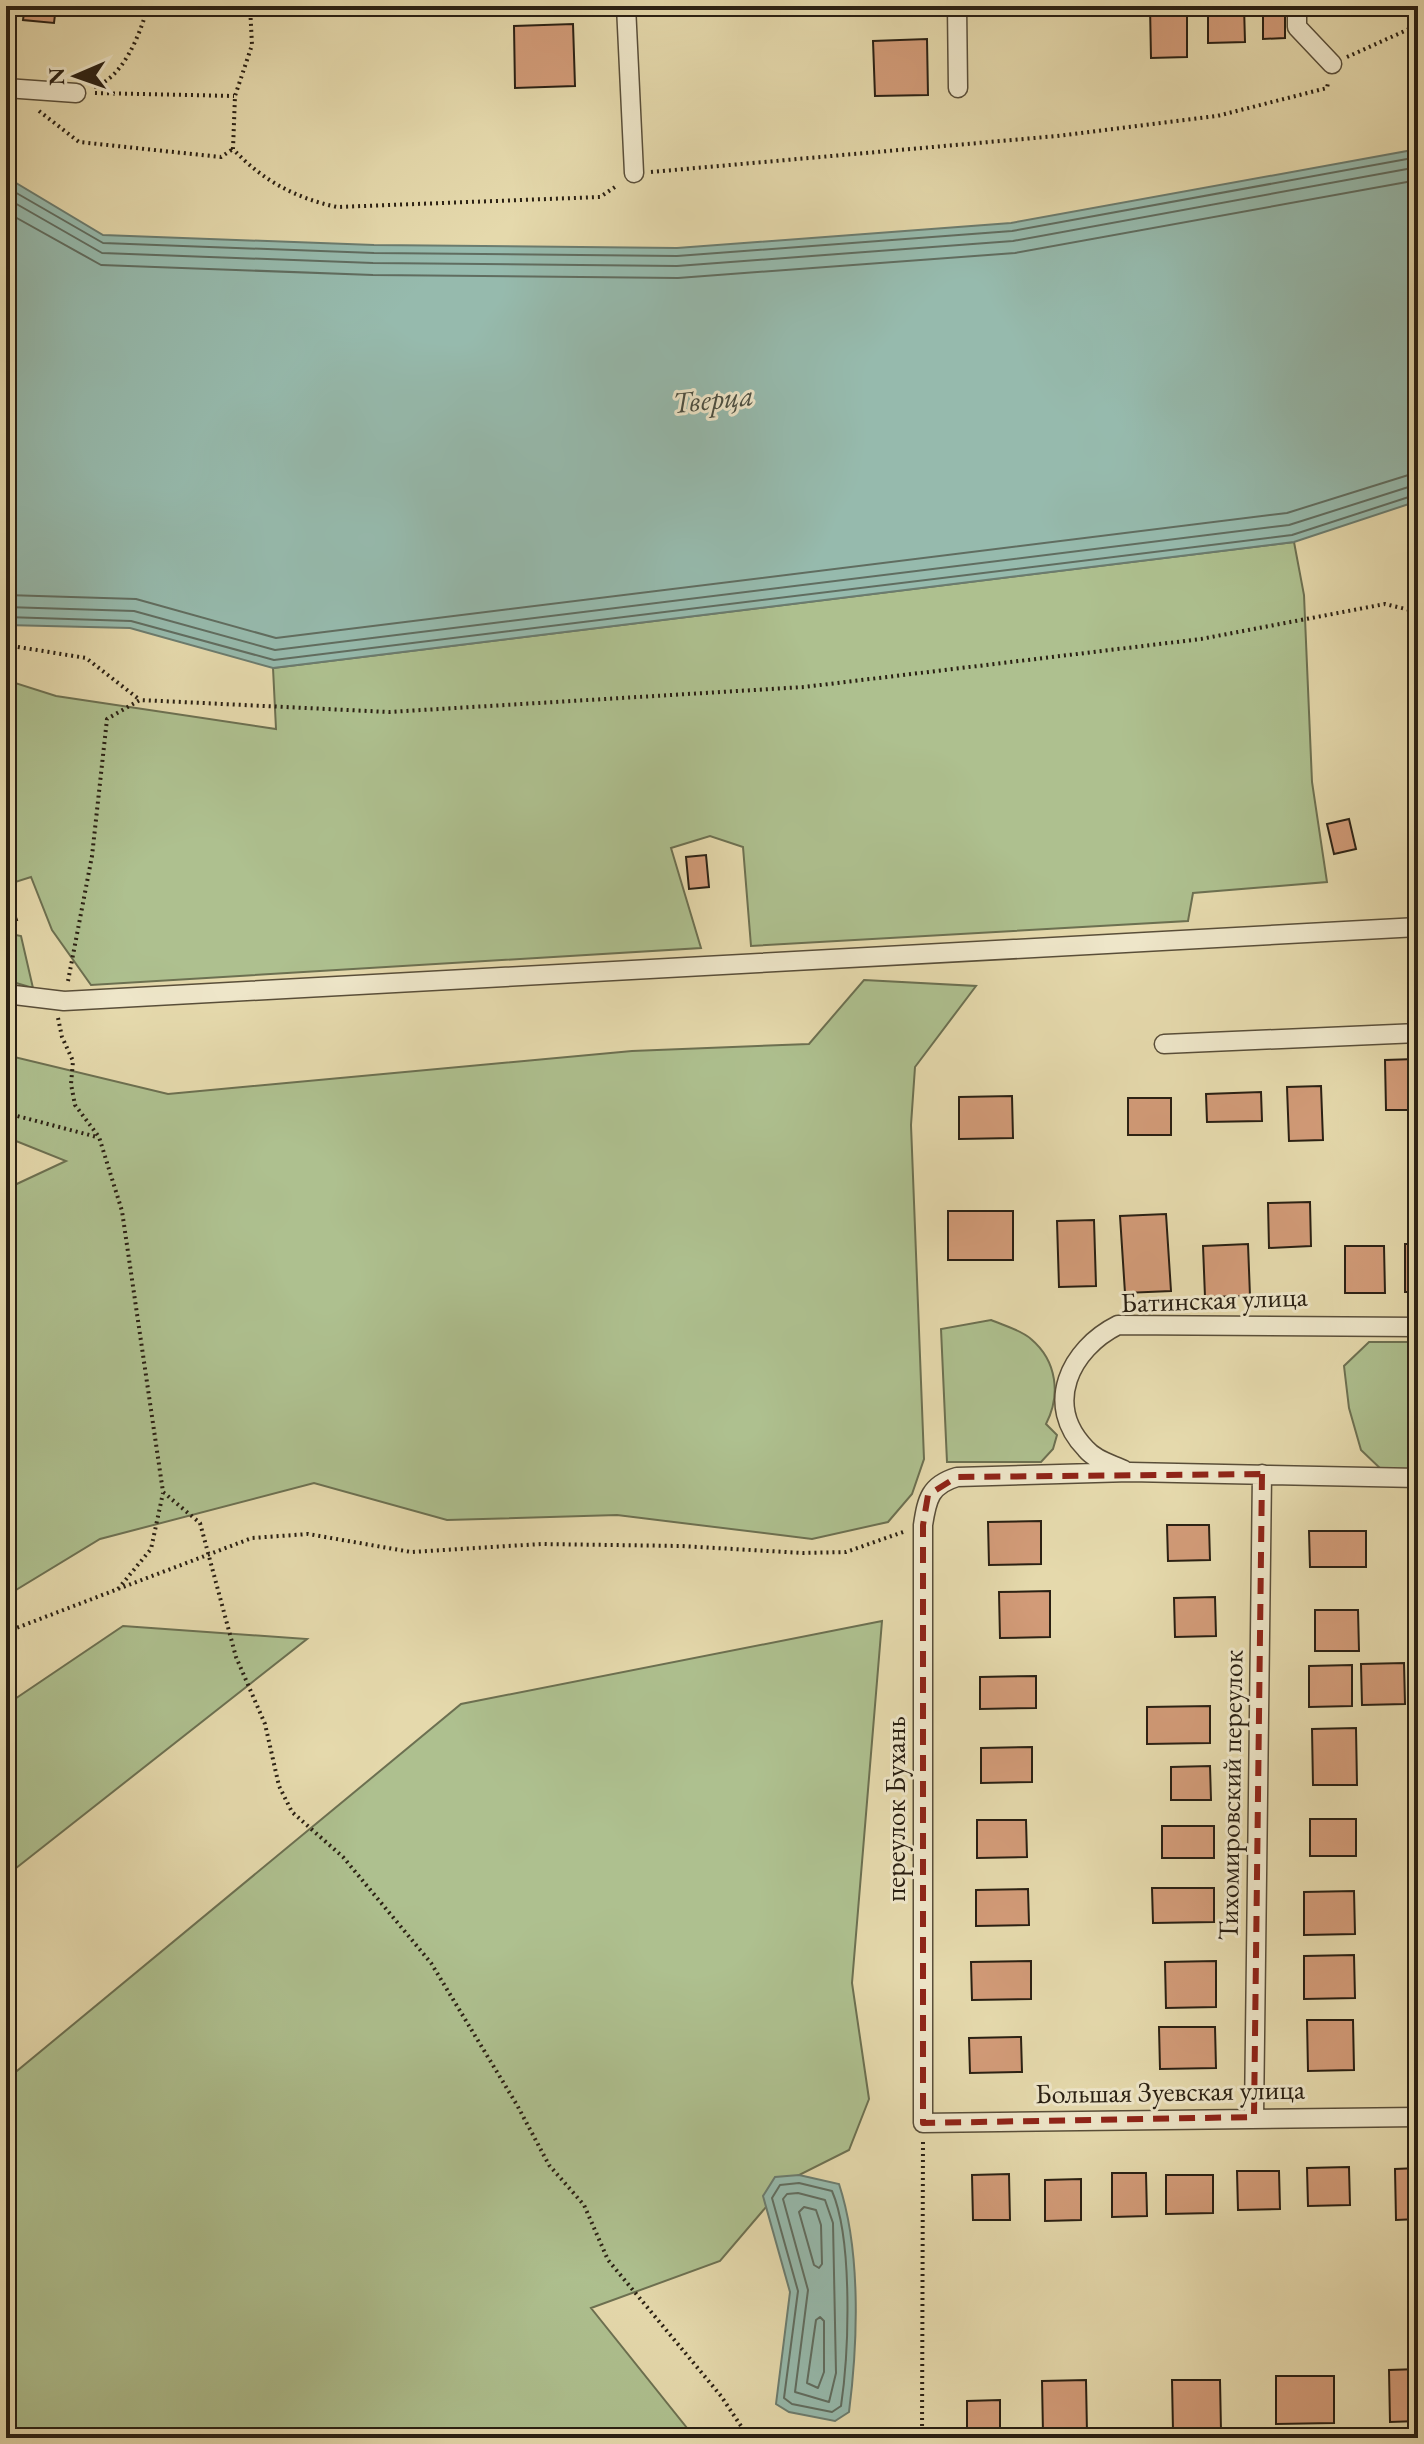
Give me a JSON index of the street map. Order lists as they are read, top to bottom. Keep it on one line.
{"streets":{"street":["Батинская улица","Тихомировский переулок","переулок Бухань","Большая Зуевская улица"]},"crossings":[["Батинская улица","Тихомировский переулок"],["Батинская улица","переулок Бухань"],["Тихомировский переулок","Большая Зуевская улица"],["переулок Бухань","Большая Зуевская улица"]],"water":["Тверца"],"north":"left"}
